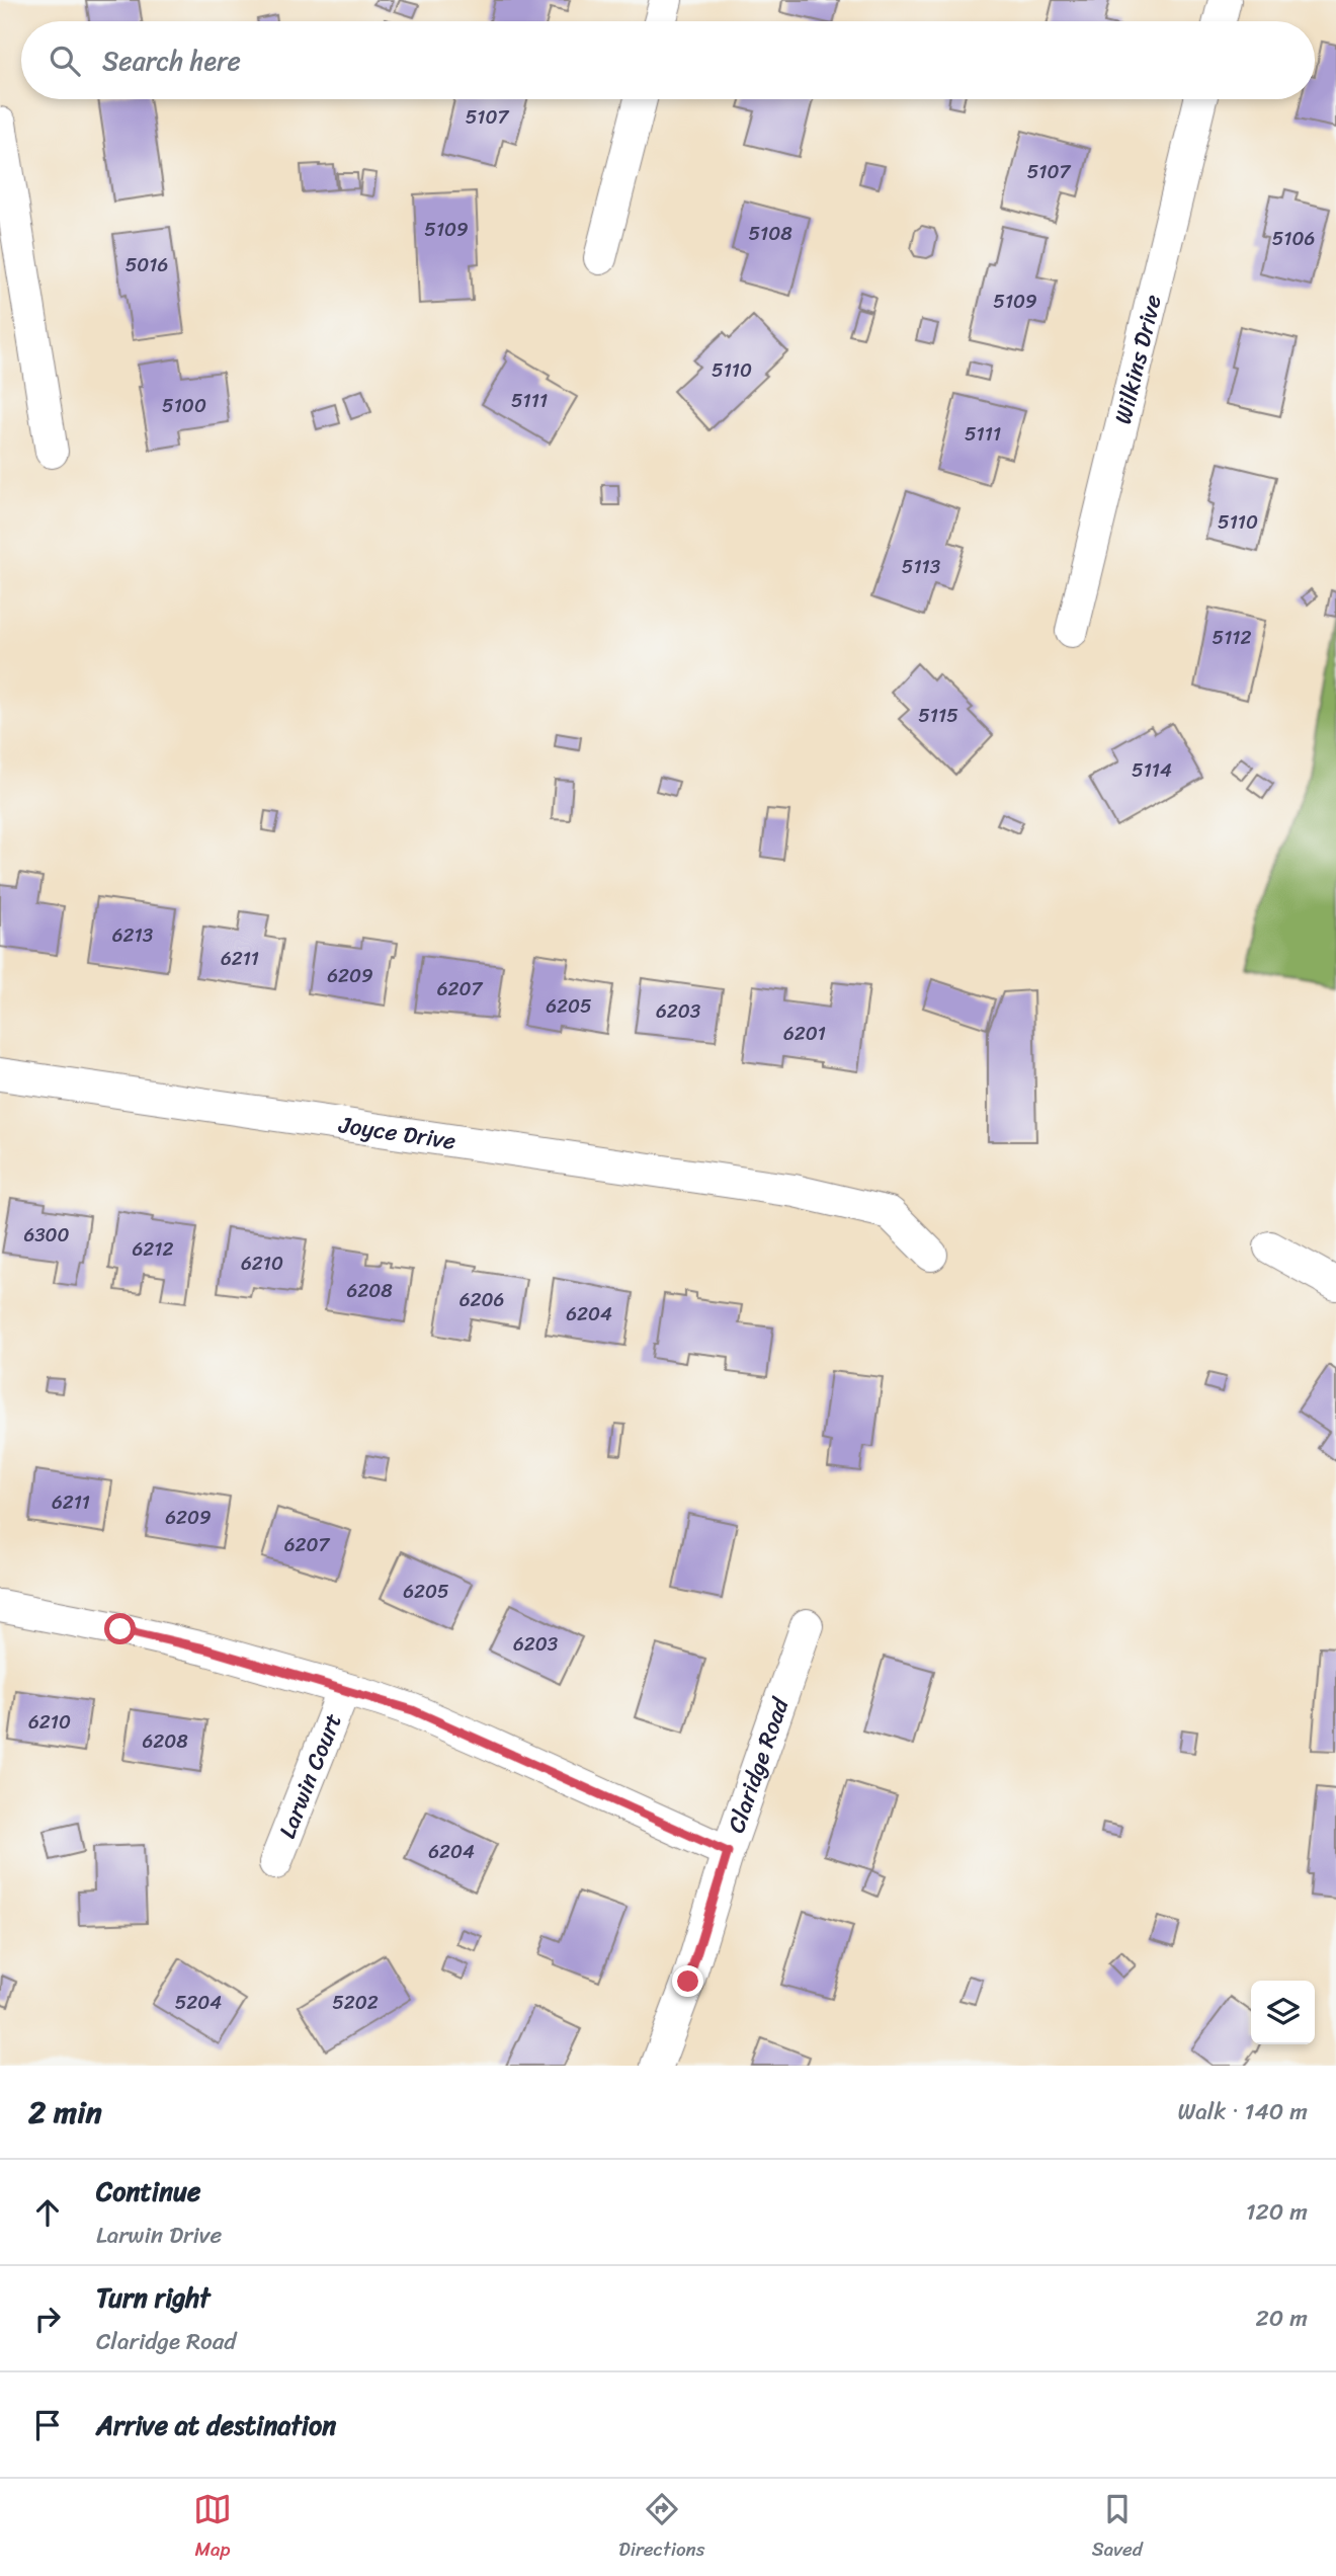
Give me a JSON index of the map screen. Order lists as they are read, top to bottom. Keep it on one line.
{"streets":{"street":["Wilkins Drive","Joyce Drive","Claridge Road","Larwin Court"]},"house_numbers":["5107","5107","5109","5108","5106","5016","5109","5110","5111","5100","5111","5110","5113","5112","5115","5114","6213","6211","6209","6207","6205","6203","6201","6300","6212","6210","6208","6206","6204","6211","6209","6207","6205","6203","6210","6208","6204","5204","5202"],"page":{"search":"Search here","heading":["2 min","Walk · 140 m"],"list":[["Continue","Larwin Drive","120 m"],["Turn right","Claridge Road","20 m"],"Arrive at destination"],"nav":["Map","Directions","Saved"]}}
